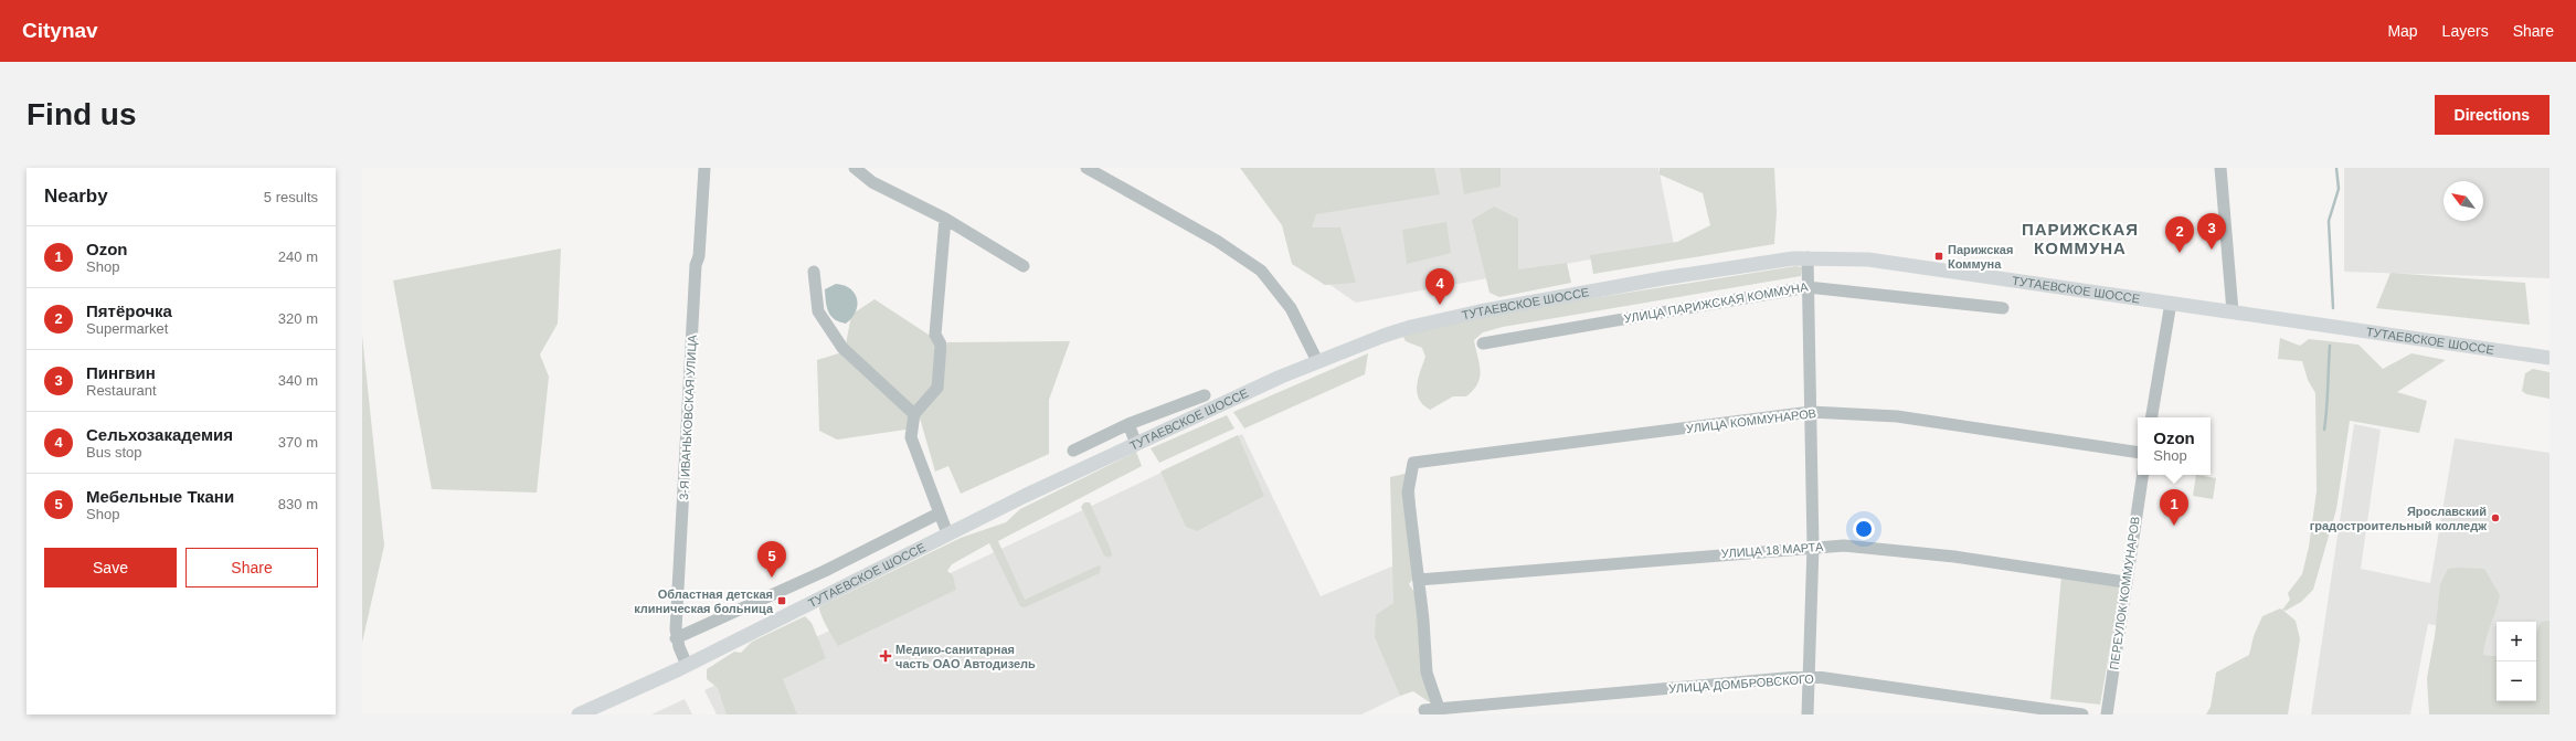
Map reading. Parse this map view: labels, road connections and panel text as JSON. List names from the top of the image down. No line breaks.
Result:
{"streets":{"main road":["ТУТАЕВСКОЕ ШОССЕ"],"street":["УЛИЦА ПАРИЖСКАЯ КОММУНА","3-Я ИВАНЬКОВСКАЯ УЛИЦА","УЛИЦА КОММУНАРОВ","УЛИЦА 18 МАРТА","ПЕРЕУЛОК КОММУНАРОВ","УЛИЦА ДОМБРОВСКОГО"]},"crossings":[["ТУТАЕВСКОЕ ШОССЕ","3-Я ИВАНЬКОВСКАЯ УЛИЦА"],["УЛИЦА КОММУНАРОВ","УЛИЦА 18 МАРТА"],["УЛИЦА 18 МАРТА","ПЕРЕУЛОК КОММУНАРОВ"]],"districts":["ПАРИЖСКАЯ КОММУНА"],"places":{"transit":["Парижская Коммуна","Областная детская клиническая больница"],"other":["Ярославский градостроительный колледж"],"health":["Медико-санитарная часть ОАО Автодизель"]},"north":"top left","page":{"header":"Citynav","nav":["Map","Layers","Share"],"buttons":["Directions",["Save","Share"]],"title":"Find us","heading":["Nearby","5 results"],"pins":["3","2","4","1","5"],"list":[{"mark":"1","name":"Ozon","note":"Shop","value":"240 m"},{"mark":"2","name":"Пятёрочка","note":"Supermarket","value":"320 m"},{"mark":"3","name":"Пингвин","note":"Restaurant","value":"340 m"},{"mark":"4","name":"Сельхозакадемия","note":"Bus stop","value":"370 m"},{"mark":"5","name":"Мебельные Ткани","note":"Shop","value":"830 m"}],"popup":["Ozon","Shop"],"map_buttons":["+","−"]}}
